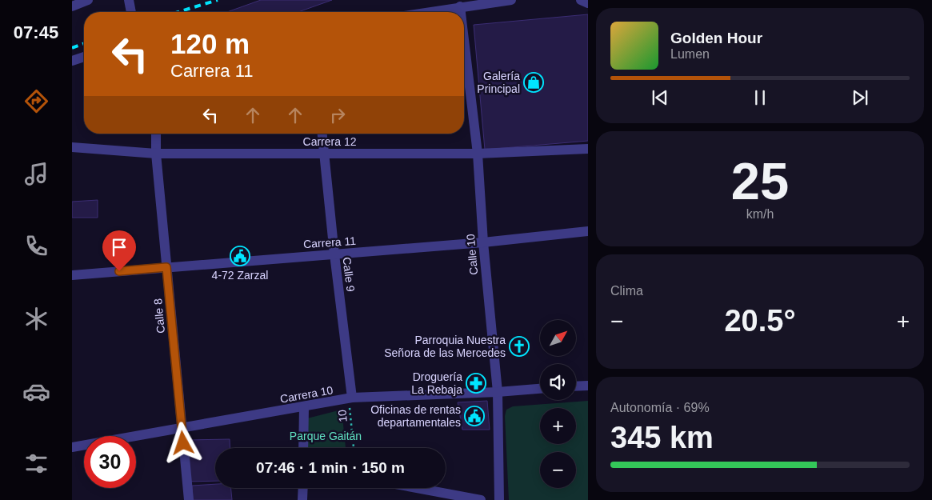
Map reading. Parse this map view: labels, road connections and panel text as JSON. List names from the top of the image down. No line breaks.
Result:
{"streets":{"street":["Carrera 12","Carrera 11","Calle 10","Calle 9","Calle 8","Carrera 10"],"path":["10"]},"crossings":[["Carrera 12","Calle 10"],["Carrera 12","Calle 9"],["Carrera 12","Calle 8"],["Carrera 11","Calle 10"],["Carrera 11","Calle 9"],["Carrera 11","Calle 8"],["Calle 10","Carrera 10"],["Calle 9","Carrera 10"],["Calle 9","10"],["Calle 8","Carrera 10"],["Carrera 10","10"]],"parks":["Parque Gaitán"],"places":{"shop":["Galería Principal"],"public building":["4-72 Zarzal","Oficinas de rentas departamentales"],"church":["Parroquia Nuestra Señora de las Mercedes"],"pharmacy":["Droguería La Rebaja"]},"north":"top right","page":{"tabs":"07:45","turn":["120 m","Carrera 11"],"song":["Golden Hour","Lumen"],"tile":[["25","km/h"],"Clima",["Autonomía · 69%","345 km"]],"heat":["−","20.5°","+"],"map_buttons":["+","−"],"limit":"30","trip":"07:46 · 1 min · 150 m"}}
